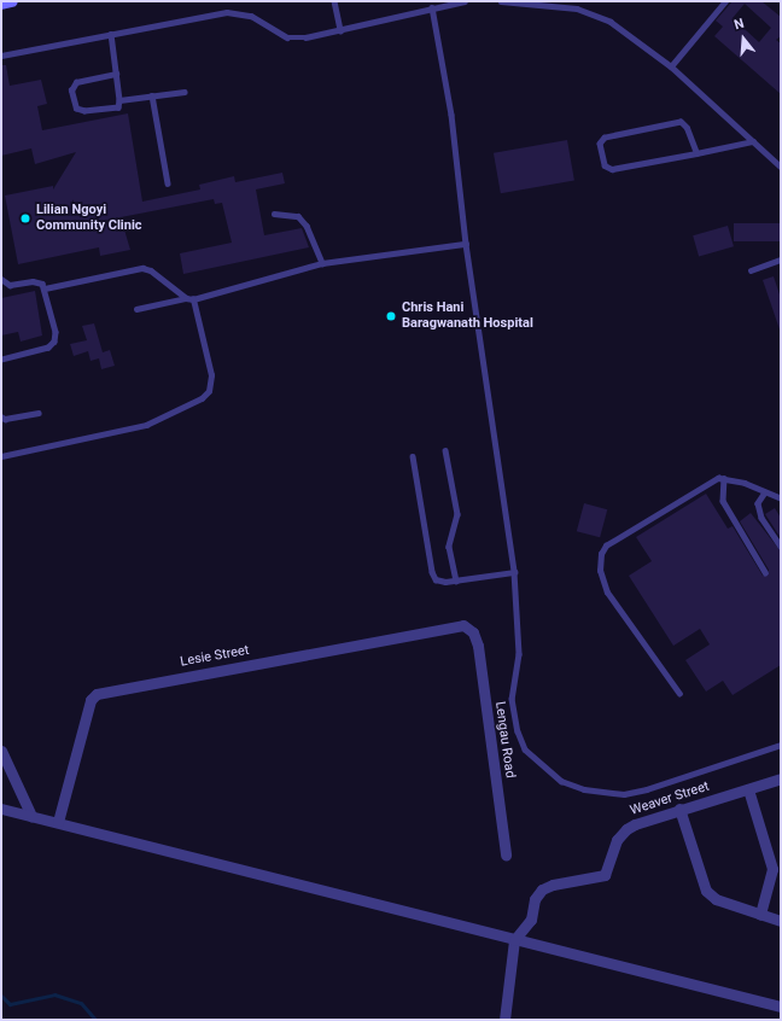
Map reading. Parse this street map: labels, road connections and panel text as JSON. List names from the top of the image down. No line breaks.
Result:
{"streets":{"street":["Lesie Street","Lengau Road","Weaver Street"]},"crossings":[["Lesie Street","Lengau Road"]],"places":["Lilian Ngoyi Community Clinic","Chris Hani Baragwanath Hospital"],"north":"top"}
